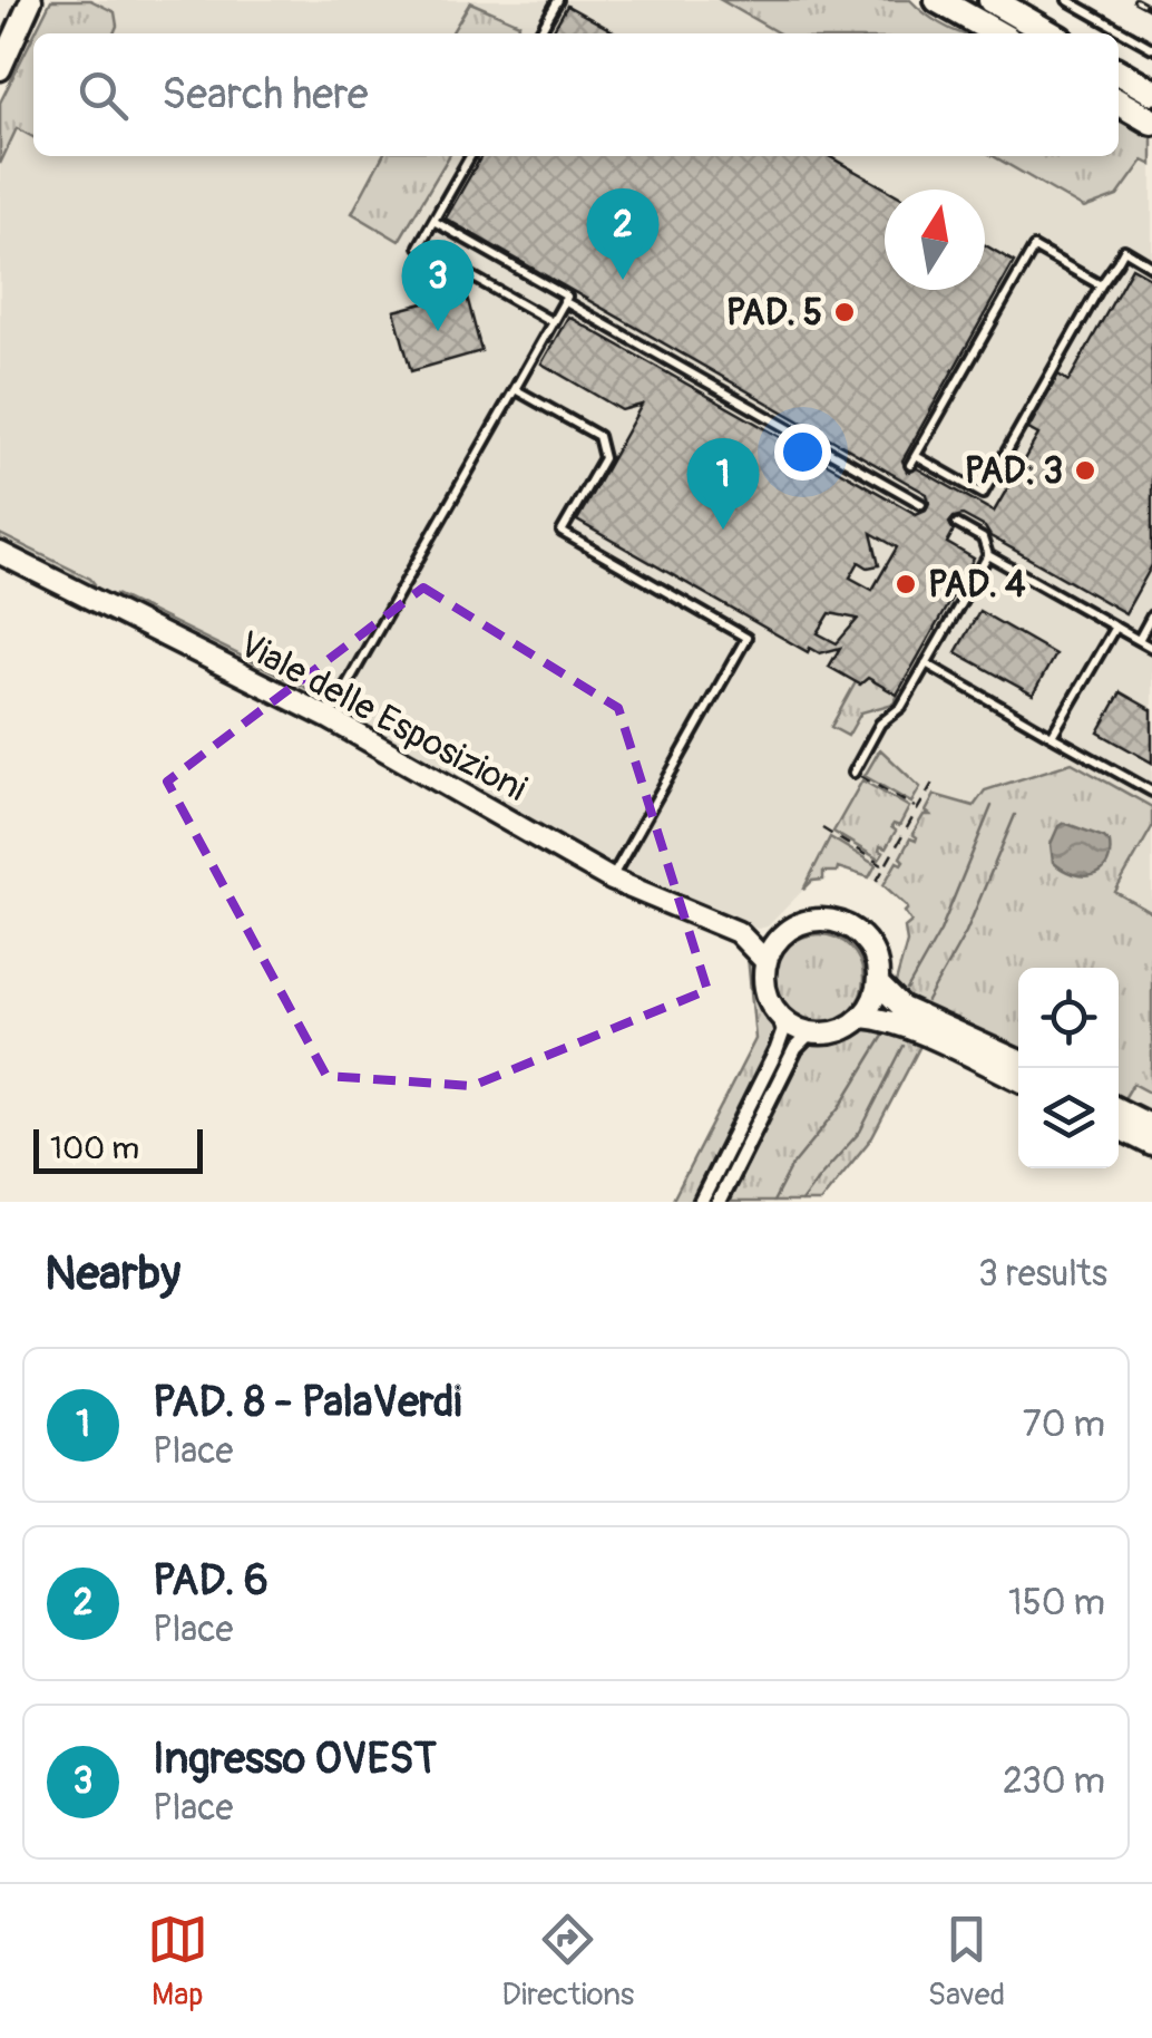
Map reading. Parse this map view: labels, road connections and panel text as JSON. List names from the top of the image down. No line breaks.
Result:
{"streets":{"street":["Viale delle Esposizioni"]},"places":["PAD. 5","PAD: 3","PAD. 4"],"scale_bar":"100 m","north":"top","page":{"search":"Search here","pins":["2","3","1"],"scale":"100 m","heading":["Nearby","3 results"],"list":[{"mark":"1","name":"PAD. 8 - PalaVerdi","note":"Place","value":"70 m"},{"mark":"2","name":"PAD. 6","note":"Place","value":"150 m"},{"mark":"3","name":"Ingresso OVEST","note":"Place","value":"230 m"}],"nav":["Map","Directions","Saved"]}}
